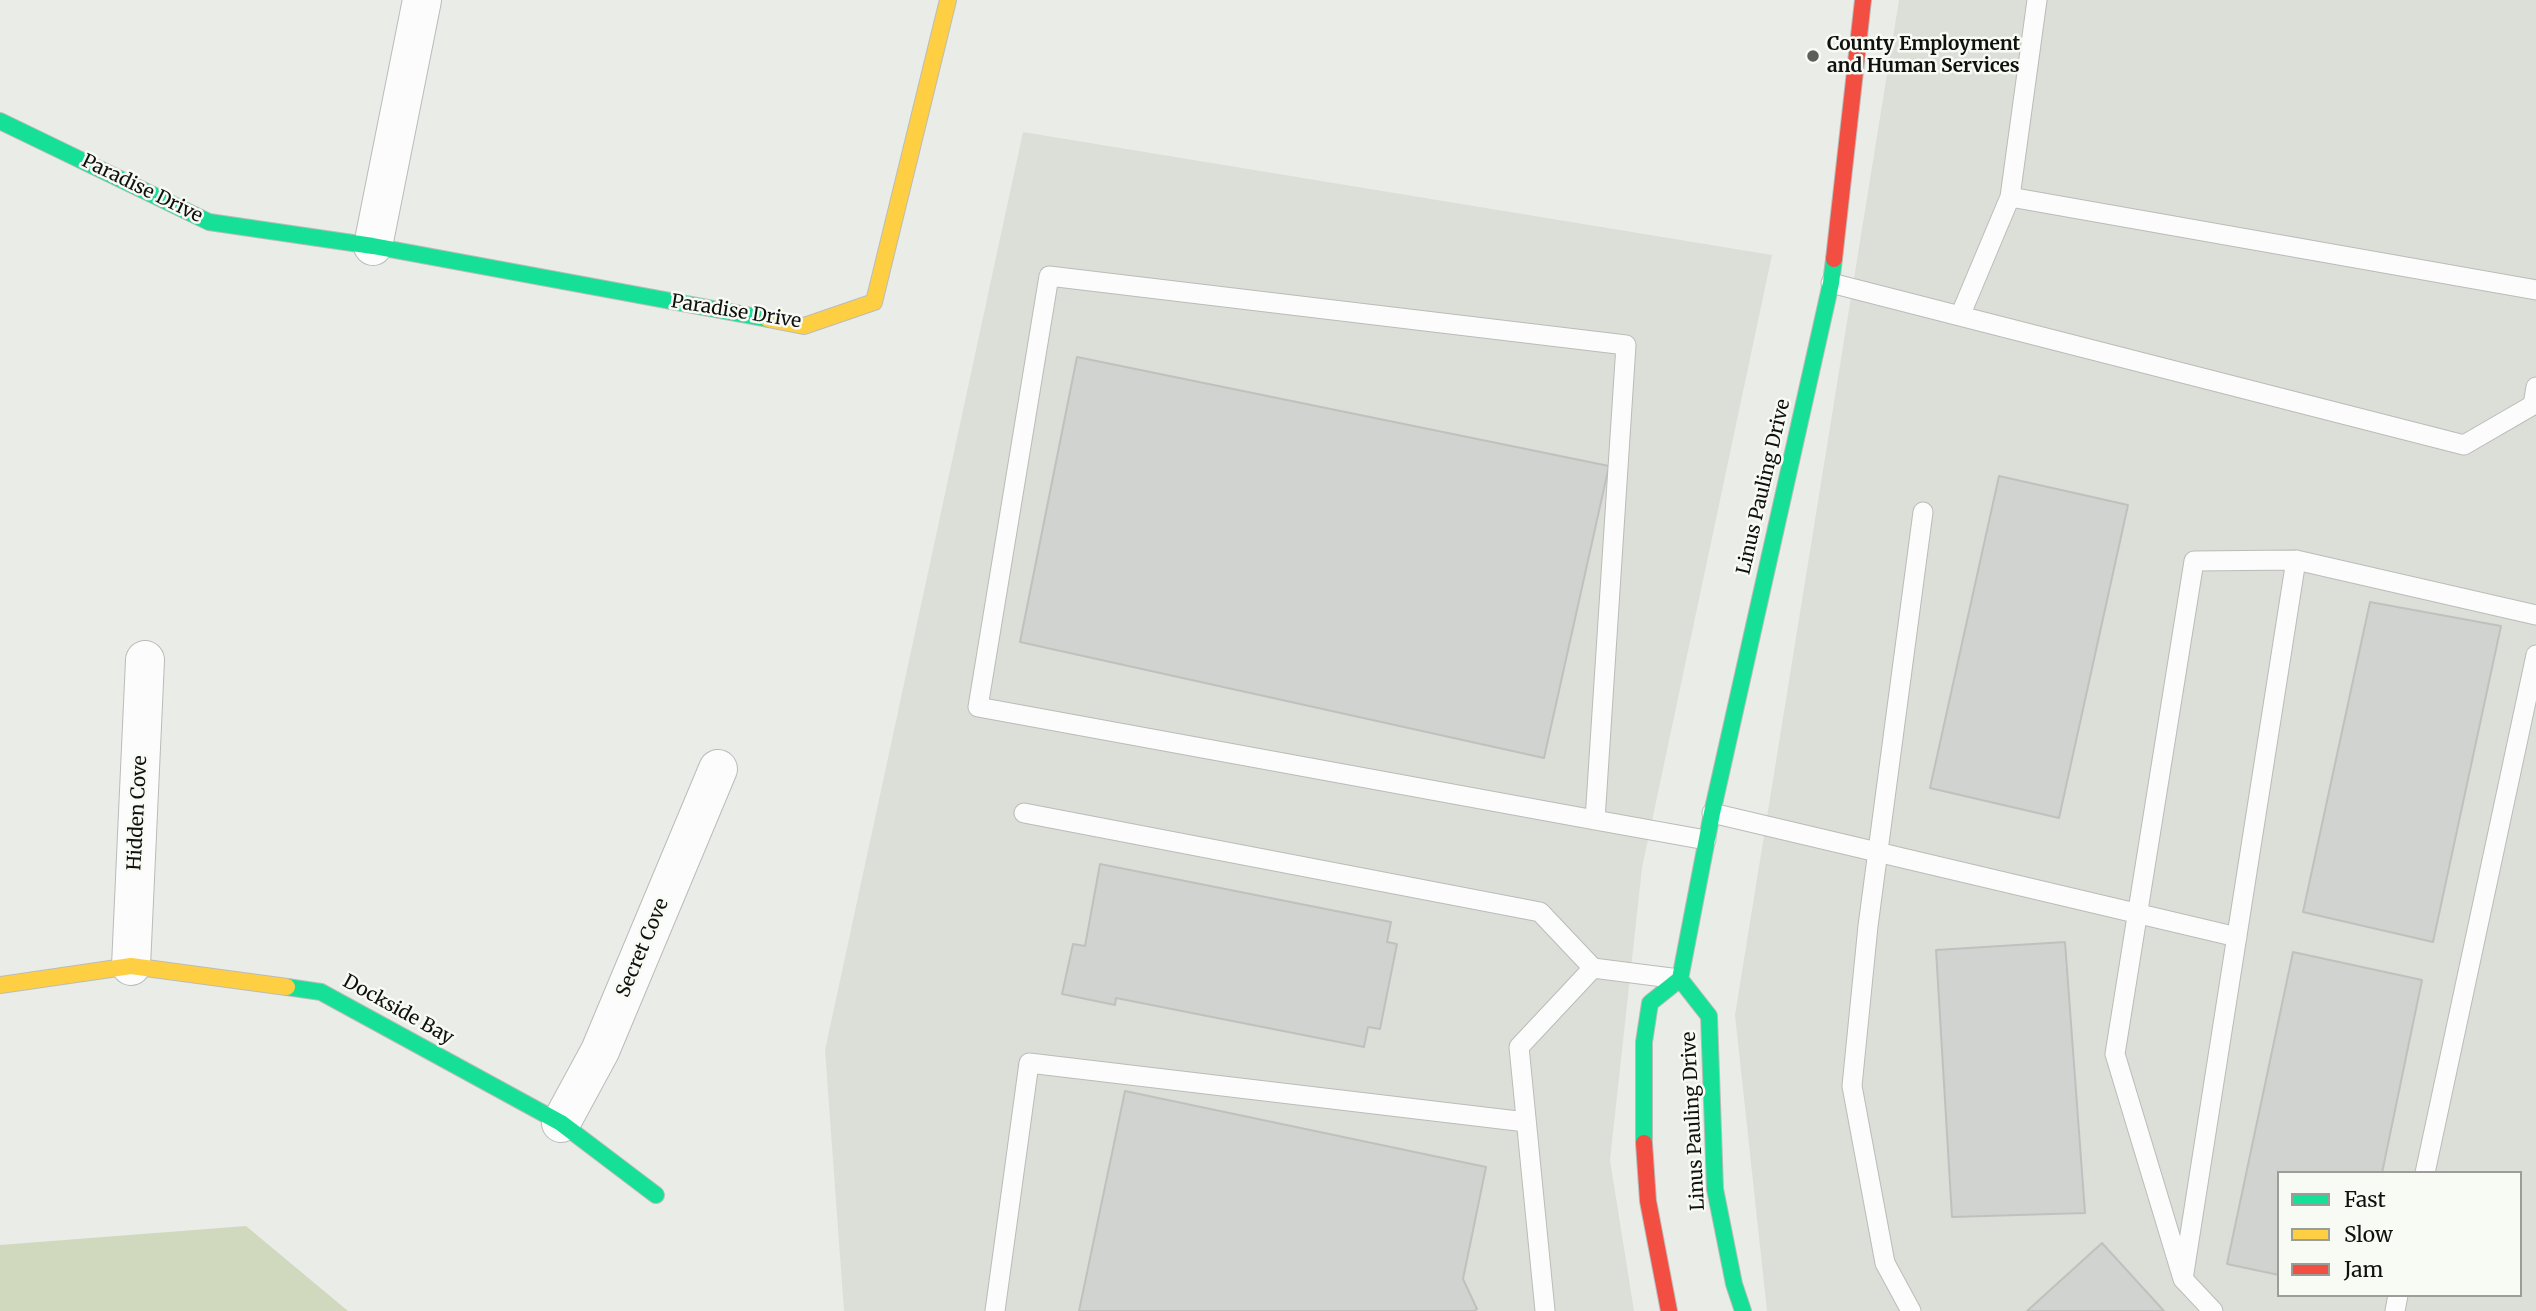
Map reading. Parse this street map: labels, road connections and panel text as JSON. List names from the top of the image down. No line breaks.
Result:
{"streets":{"street":["Paradise Drive","Linus Pauling Drive","Hidden Cove","Secret Cove","Dockside Bay"]},"crossings":[["Hidden Cove","Dockside Bay"],["Secret Cove","Dockside Bay"]],"places":["County Employment and Human Services"],"legend":["Fast","Slow","Jam"]}
